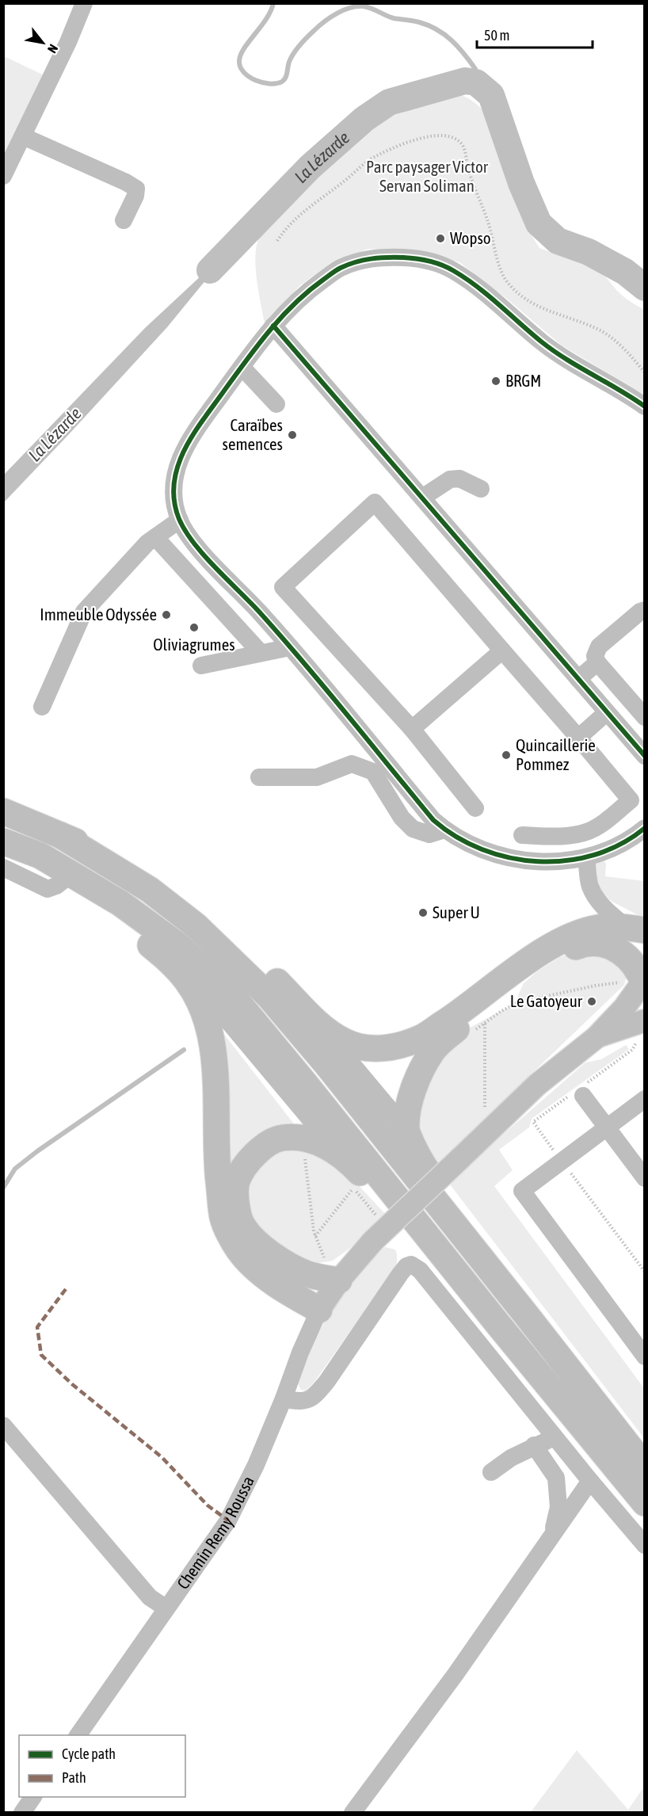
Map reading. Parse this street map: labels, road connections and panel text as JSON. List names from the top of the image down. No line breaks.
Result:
{"streets":{"street":["Chemin Remy Roussa"]},"water":["La Lézarde"],"parks":["Parc paysager Victor Servan Soliman"],"places":["Wopso","BRGM","Caraïbes semences","Immeuble Odyssée","Oliviagrumes","Quincaillerie Pommez","Super U","Le Gatoyeur"],"legend":["Cycle path","Path"],"scale_bar":"50 m","north":"bottom right"}
